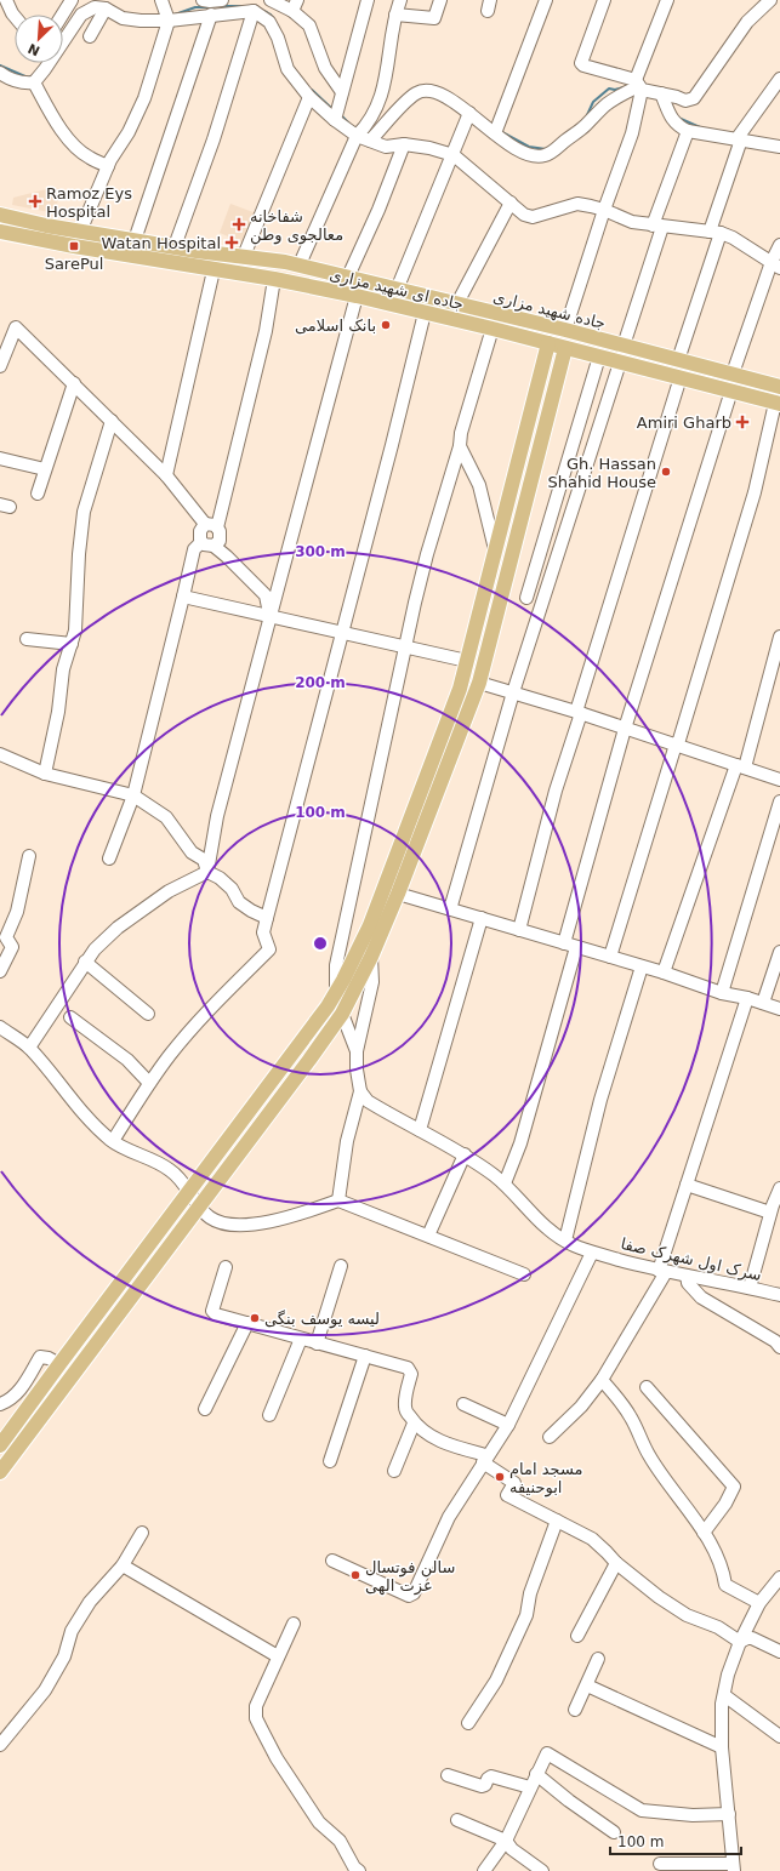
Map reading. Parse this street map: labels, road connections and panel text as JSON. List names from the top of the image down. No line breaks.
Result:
{"streets":{"main road":["جاده ای شهید مزاری","جاده شهید مزاری"],"street":["سرک اول شهرک صفا"]},"places":{"health":["Ramoz Eys Hospital","شفاخانه معالجوی وطن","Watan Hospital","Amiri Gharb"],"transit":["SarePul"],"other":["بانک اسلامی","Gh. Hassan Shahid House","لیسه یوسف بنگی","مسجد امام ابوحنیفه","سالن فوتسال عزت الهی"]},"scale_bar":"100 m","north":"bottom left","rings":["300 m","200 m","100 m"]}
